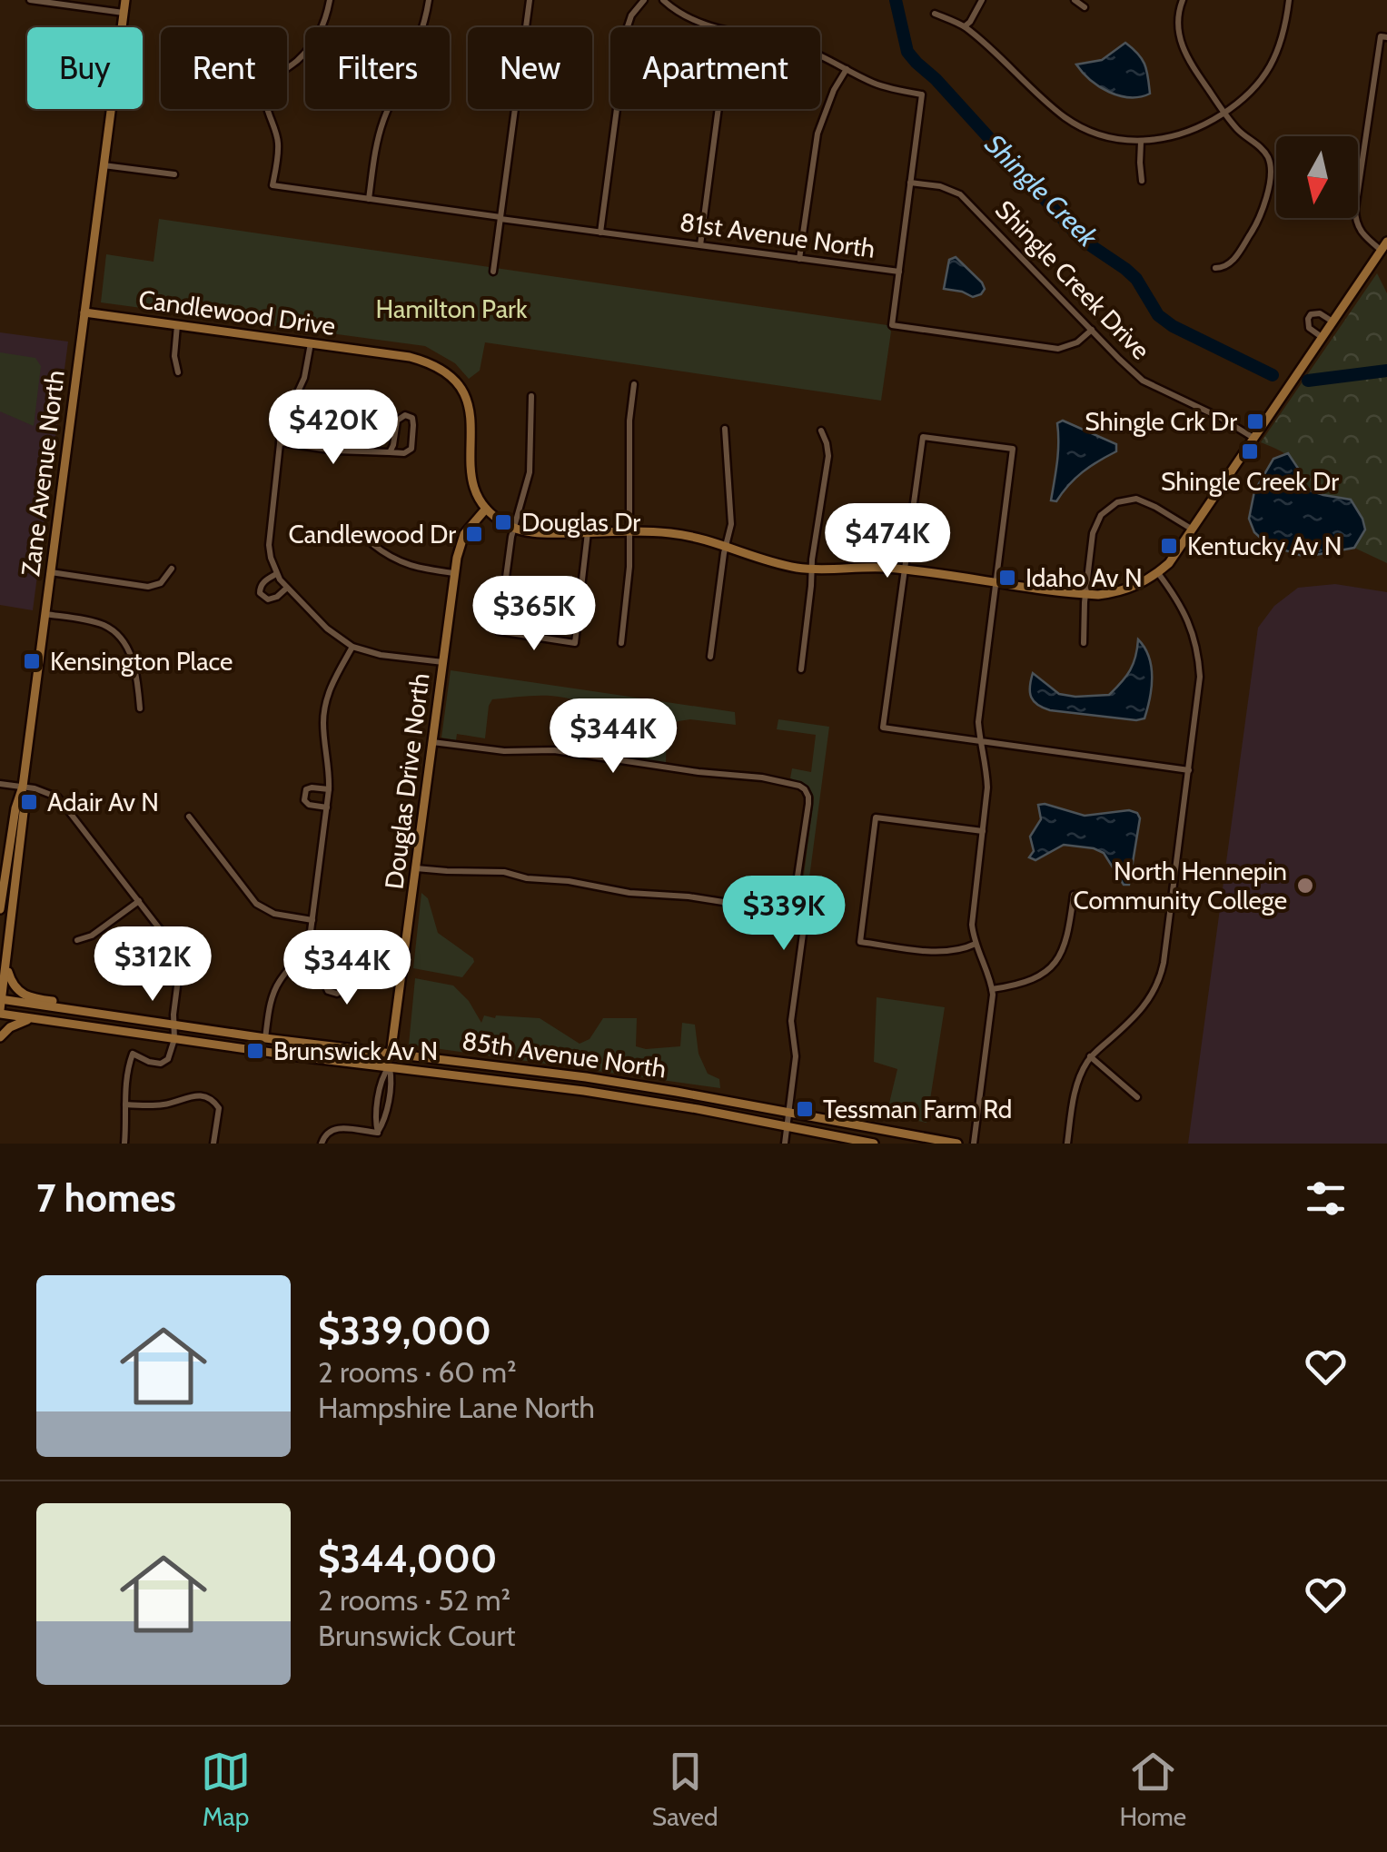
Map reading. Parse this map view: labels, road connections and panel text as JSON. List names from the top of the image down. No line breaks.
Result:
{"streets":{"main road":["Candlewood Drive","Zane Avenue North","Douglas Drive North","85th Avenue North"],"street":["81st Avenue North","Shingle Creek Drive"]},"crossings":[["81st Avenue North","Shingle Creek Drive"],["Candlewood Drive","Zane Avenue North"],["Candlewood Drive","Douglas Drive North"],["Zane Avenue North","85th Avenue North"],["Douglas Drive North","85th Avenue North"]],"water":["Shingle Creek"],"parks":["Hamilton Park"],"places":{"transit":["Shingle Crk Dr","Shingle Creek Dr","Douglas Dr","Candlewood Dr","Kentucky Av N","Idaho Av N","Kensington Place","Adair Av N","Brunswick Av N","Tessman Farm Rd"],"other":["North Hennepin Community College"]},"north":"bottom","page":{"chip":["Buy","Rent","Filters","New","Apartment"],"price":["$420K","$474K","$365K","$344K","$339K","$312K","$344K"],"heading":"7 homes","list":[{"name":"$339,000","note":"2 rooms · 60 m² · Hampshire Lane North"},{"name":"$344,000","note":"2 rooms · 52 m² · Brunswick Court"}],"tabs":["Map","Saved","Home"]}}
